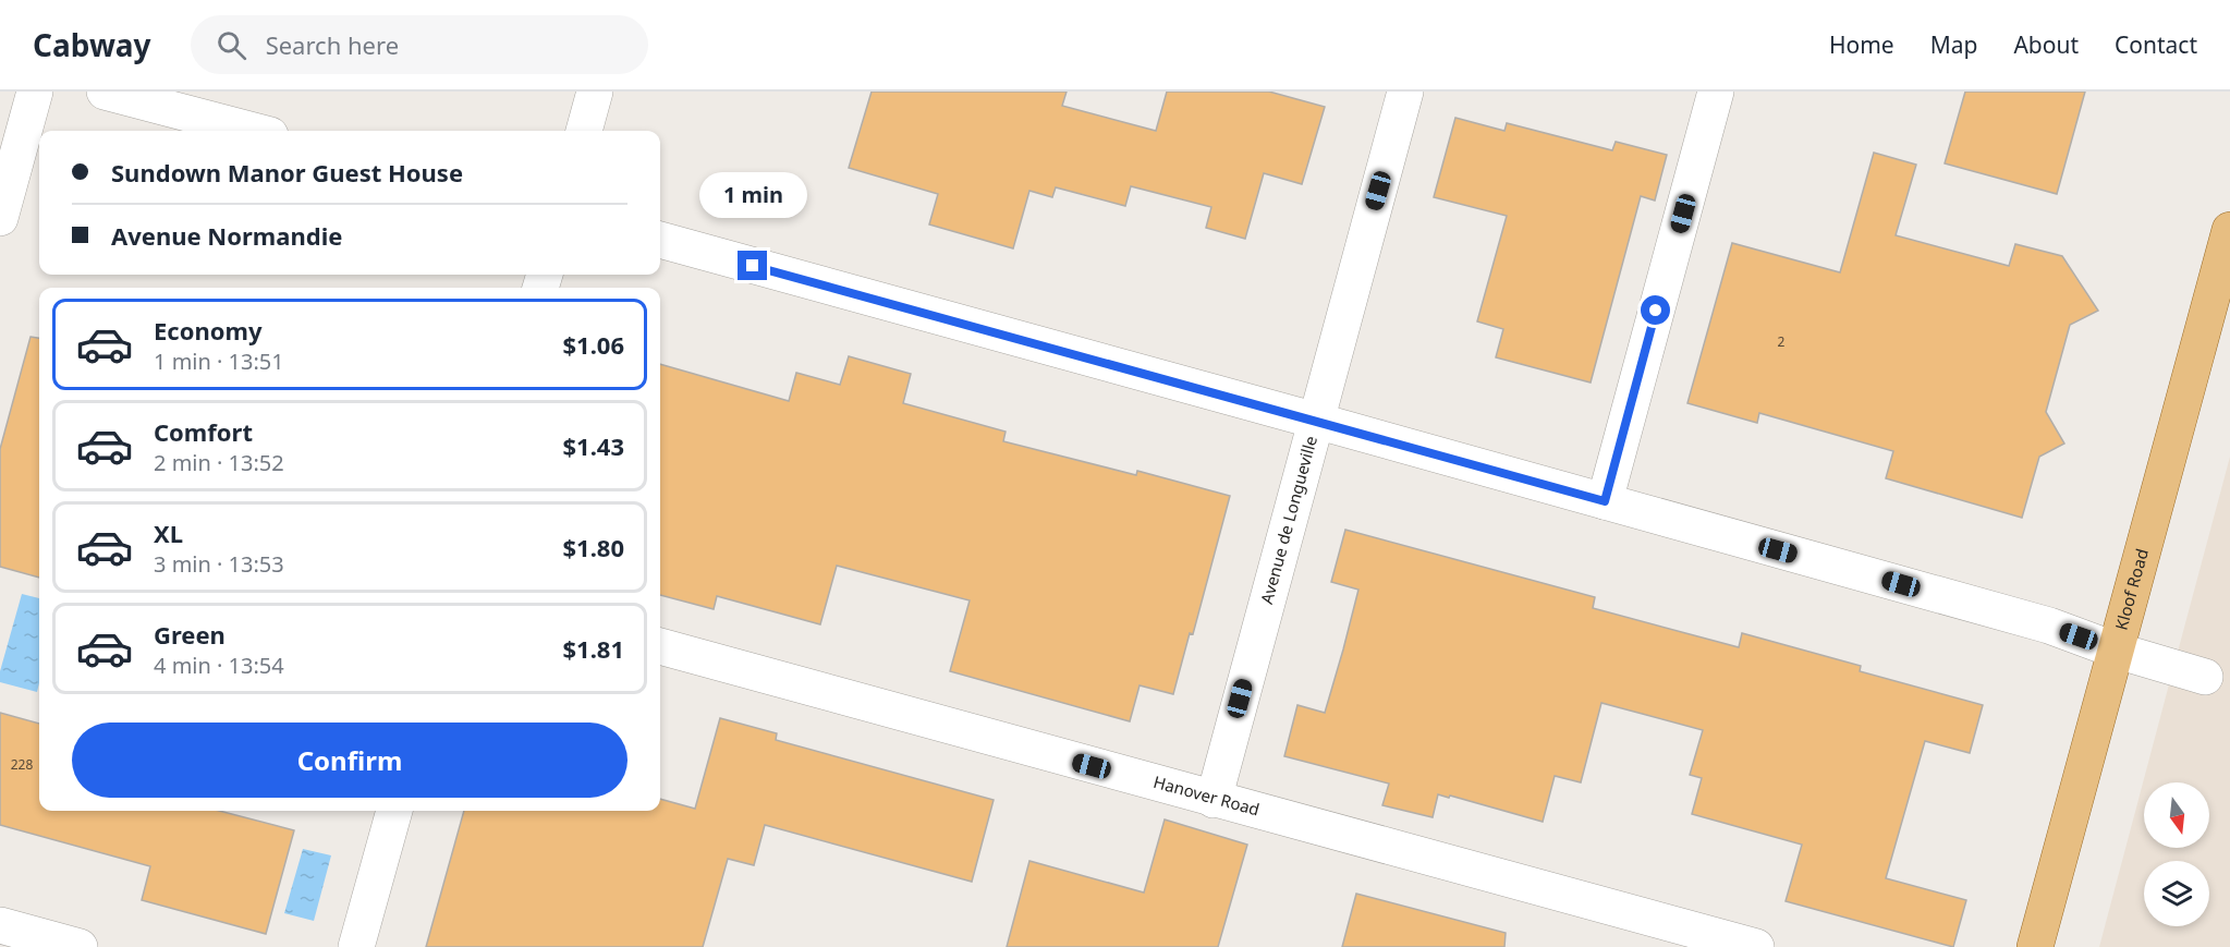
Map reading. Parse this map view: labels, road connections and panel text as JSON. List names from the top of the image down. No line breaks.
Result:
{"streets":{"main road":["Kloof Road"],"street":["Avenue de Longueville","Hanover Road"]},"crossings":[["Avenue de Longueville","Hanover Road"]],"house_numbers":["2","228"],"north":"bottom","page":{"header":"Cabway","search":"Search here","nav":["Home","Map","About","Contact"],"banner":["Sundown Manor Guest House","Avenue Normandie"],"bubble":"1 min","list":[{"name":"Economy","note":"1 min · 13:51","value":"$1.06"},{"name":"Comfort","note":"2 min · 13:52","value":"$1.43"},{"name":"XL","note":"3 min · 13:53","value":"$1.80"},{"name":"Green","note":"4 min · 13:54","value":"$1.81"}],"buttons":"Confirm"}}
